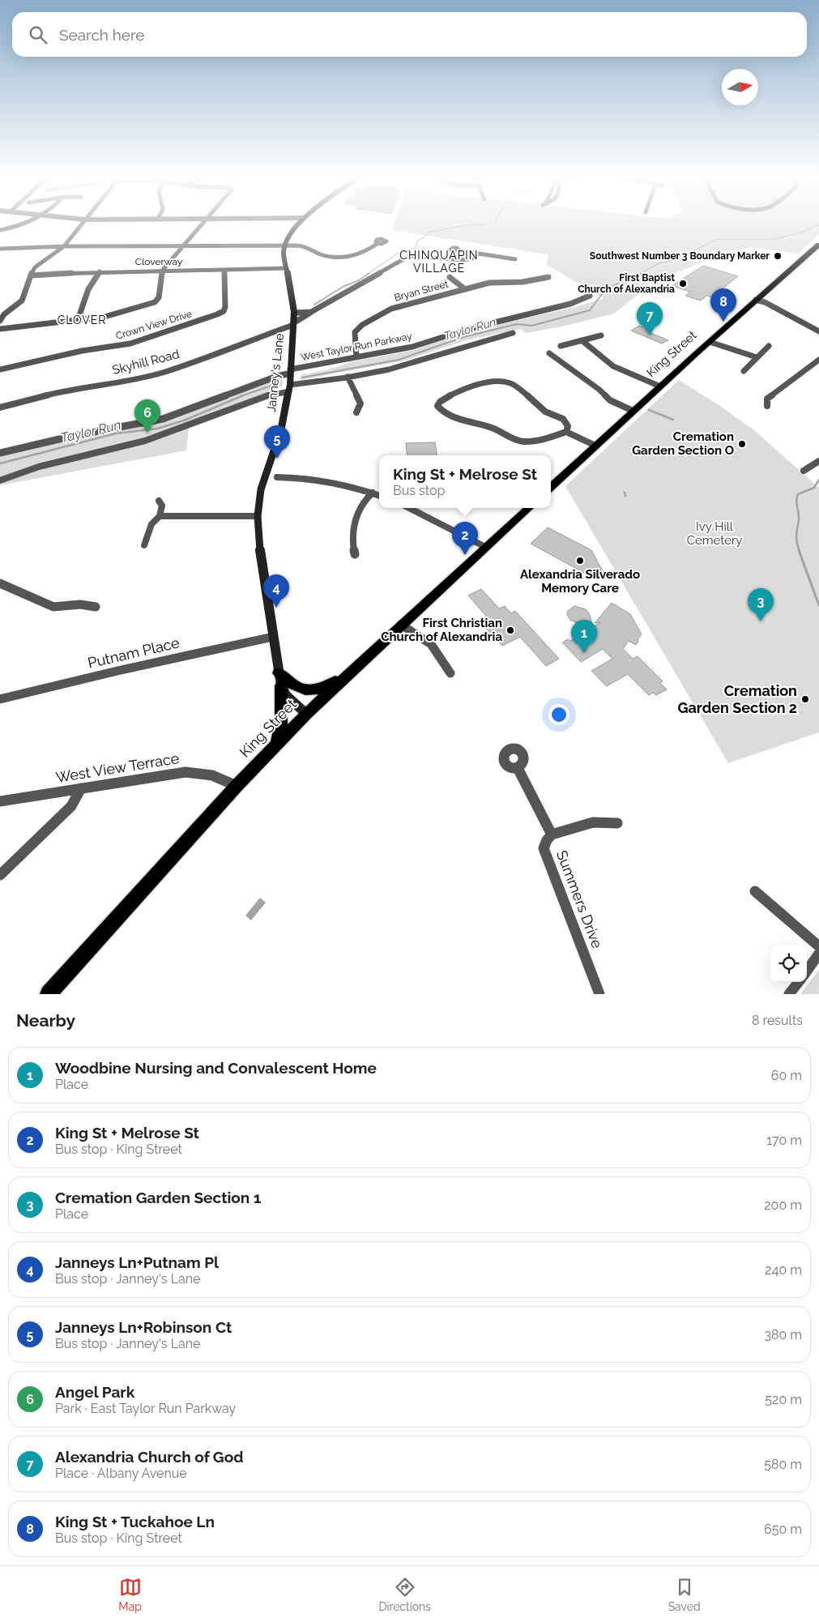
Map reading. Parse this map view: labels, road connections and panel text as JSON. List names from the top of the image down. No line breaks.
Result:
{"streets":{"main road":["King Street","Janney's Lane"],"street":["Cloverway","Bryan Street","Crown View Drive","West Taylor Run Parkway","Skyhill Road","Putnam Place","West View Terrace","Summers Drive"]},"crossings":[["Cloverway","Crown View Drive"],["Cloverway","Janney's Lane"],["Bryan Street","West Taylor Run Parkway"],["West Taylor Run Parkway","Janney's Lane"],["King Street","Janney's Lane"],["King Street","West View Terrace"],["Skyhill Road","Janney's Lane"],["Janney's Lane","Putnam Place"]],"districts":["CHINQUAPIN VILLAGE","CLOVER"],"water":["Taylor Run"],"parks":["Ivy Hill Cemetery"],"places":["Southwest Number 3 Boundary Marker","First Baptist Church of Alexandria","Cremation Garden Section O","Alexandria Silverado Memory Care","First Christian Church of Alexandria","Cremation Garden Section 2"],"north":"right","page":{"search":"Search here","pins":["8","7","6","5","2","4","3","1"],"popup":["King St + Melrose St","Bus stop"],"heading":["Nearby","8 results"],"list":[{"mark":"1","name":"Woodbine Nursing and Convalescent Home","note":"Place","value":"60 m"},{"mark":"2","name":"King St + Melrose St","note":"Bus stop · King Street","value":"170 m"},{"mark":"3","name":"Cremation Garden Section 1","note":"Place","value":"200 m"},{"mark":"4","name":"Janneys Ln+Putnam Pl","note":"Bus stop · Janney's Lane","value":"240 m"},{"mark":"5","name":"Janneys Ln+Robinson Ct","note":"Bus stop · Janney's Lane","value":"380 m"},{"mark":"6","name":"Angel Park","note":"Park · East Taylor Run Parkway","value":"520 m"},{"mark":"7","name":"Alexandria Church of God","note":"Place · Albany Avenue","value":"580 m"},{"mark":"8","name":"King St + Tuckahoe Ln","note":"Bus stop · King Street","value":"650 m"}],"nav":["Map","Directions","Saved"]}}
